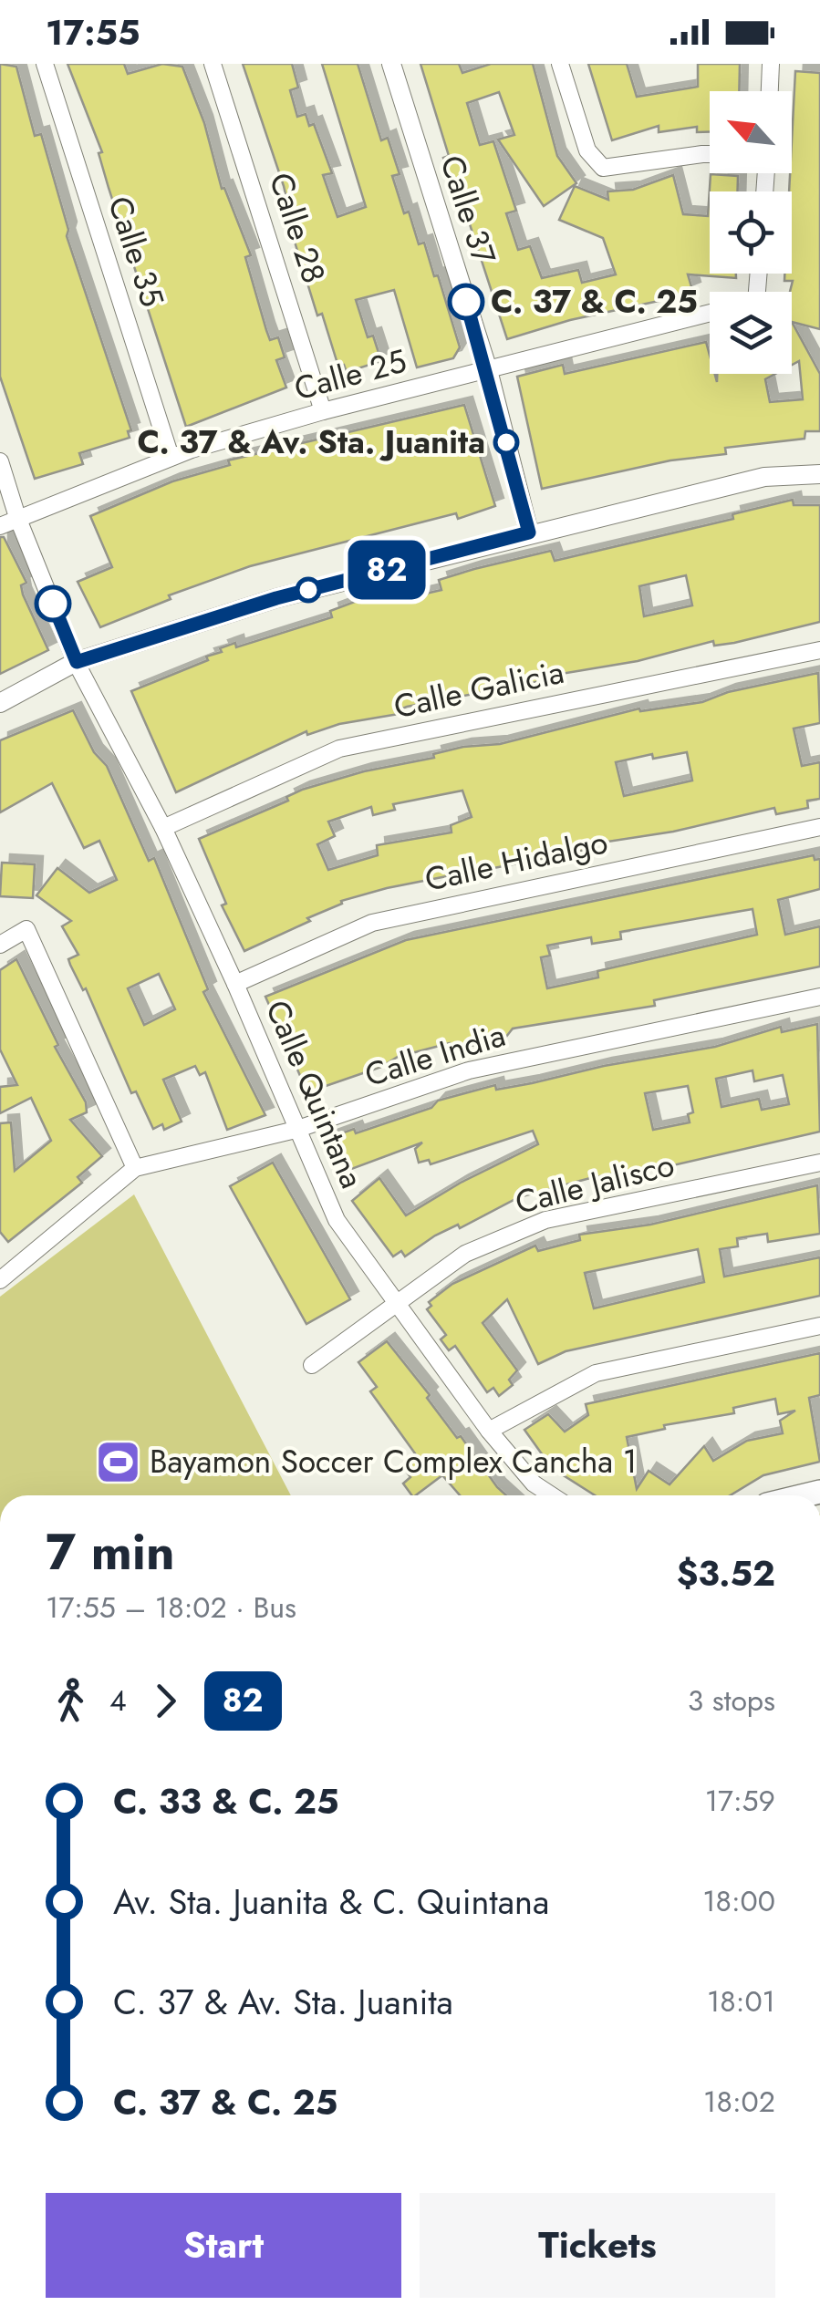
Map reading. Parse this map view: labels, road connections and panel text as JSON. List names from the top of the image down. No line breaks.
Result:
{"streets":{"street":["Calle 37","Calle 28","Calle 35","Calle 25","Calle Galicia","Calle Hidalgo","Calle India","Calle Quintana","Calle Jalisco"]},"crossings":[["Calle 37","Calle 25"],["Calle 28","Calle 25"],["Calle 35","Calle 25"],["Calle 25","Calle Quintana"],["Calle Galicia","Calle Quintana"],["Calle Hidalgo","Calle Quintana"],["Calle India","Calle Quintana"],["Calle Quintana","Calle Jalisco"]],"places":{"other":["C. 37 & C. 25","C. 37 & Av. Sta. Juanita"],"sports":["Bayamon Soccer Complex Cancha 1"]},"lines":["bus line 82"],"north":"top left","page":{"status":"17:55","on_map":"82","heading":["7 min","17:55 – 18:02 · Bus","$3.52"],"legs":["4","82","3 stops"],"list":[{"name":"C. 33 & C. 25","value":"17:59"},{"name":"Av. Sta. Juanita & C. Quintana","value":"18:00"},{"name":"C. 37 & Av. Sta. Juanita","value":"18:01"},{"name":"C. 37 & C. 25","value":"18:02"}],"buttons":["Start","Tickets"]}}
